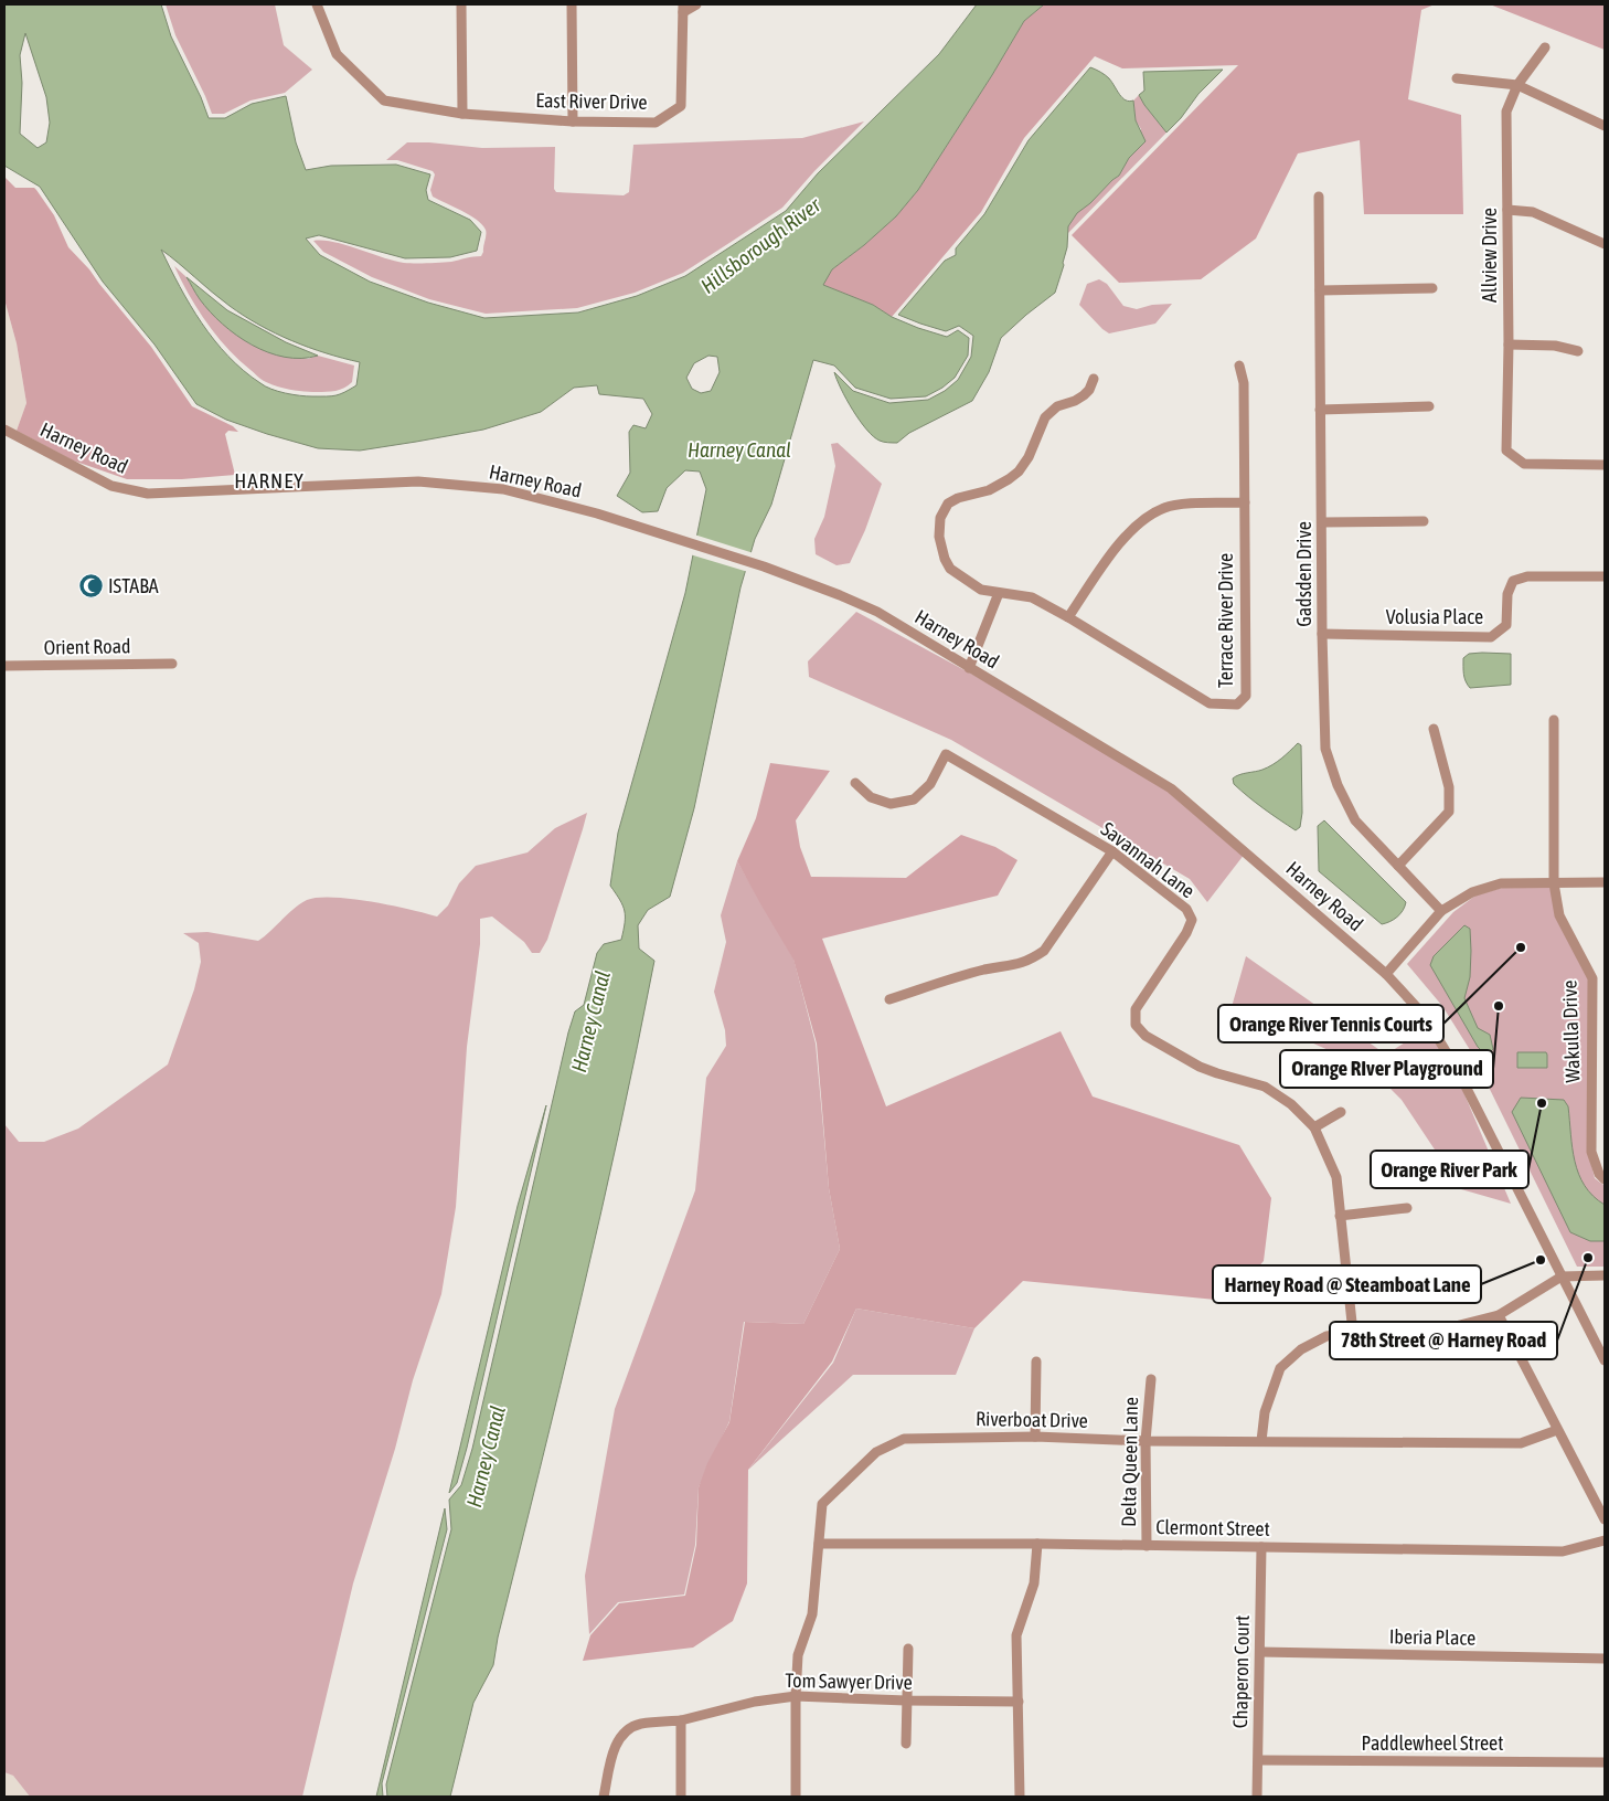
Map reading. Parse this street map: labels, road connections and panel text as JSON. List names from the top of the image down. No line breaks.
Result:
{"streets":{"street":["East River Drive","Allview Drive","Harney Road","Gadsden Drive","Volusia Place","Terrace River Drive","Orient Road","Savannah Lane","Wakulla Drive","Riverboat Drive","Delta Queen Lane","Clermont Street","Iberia Place","Chaperon Court","Tom Sawyer Drive","Paddlewheel Street"]},"crossings":[["Gadsden Drive","Volusia Place"],["Riverboat Drive","Delta Queen Lane"],["Riverboat Drive","Clermont Street"],["Riverboat Drive","Tom Sawyer Drive"],["Delta Queen Lane","Clermont Street"],["Clermont Street","Chaperon Court"],["Iberia Place","Chaperon Court"],["Chaperon Court","Paddlewheel Street"]],"districts":["HARNEY"],"water":["Hillsborough River","Harney Canal"],"places":{"mosque":["ISTABA"],"other":["Orange River Tennis Courts","Orange RIver Playground","Orange River Park","78th Street @ Harney Road","Harney Road @ Steamboat Lane"]}}
